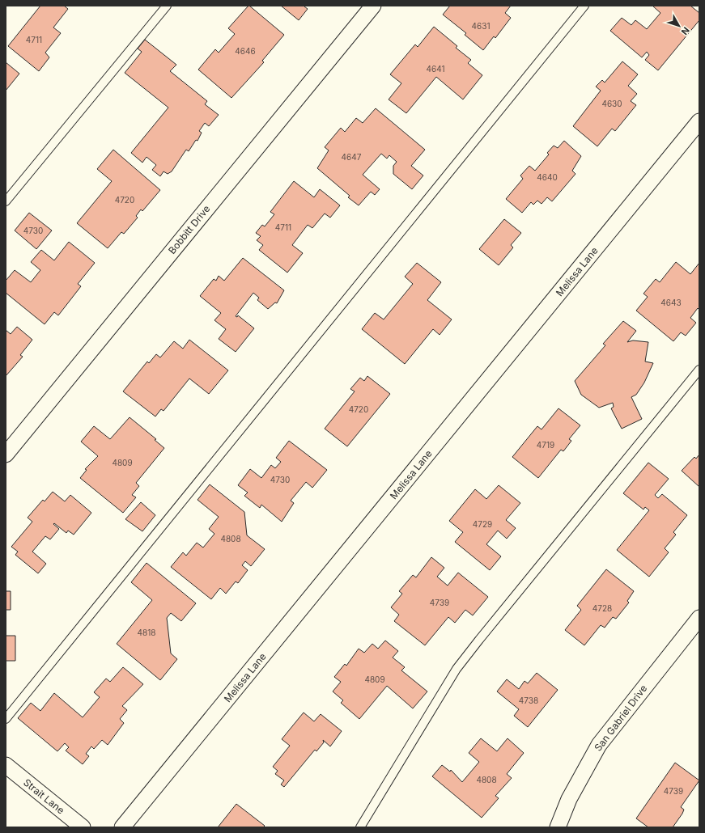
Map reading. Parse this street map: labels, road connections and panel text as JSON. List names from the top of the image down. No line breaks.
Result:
{"streets":{"street":["Bobbitt Drive","Melissa Lane","San Gabriel Drive","Strait Lane"]},"house_numbers":["4631","4711","4646","4641","4630","4647","4640","4720","4711","4730","4643","4720","4719","4809","4730","4729","4808","4739","4728","4818","4809","4738","4808","4739"],"north":"bottom right"}
